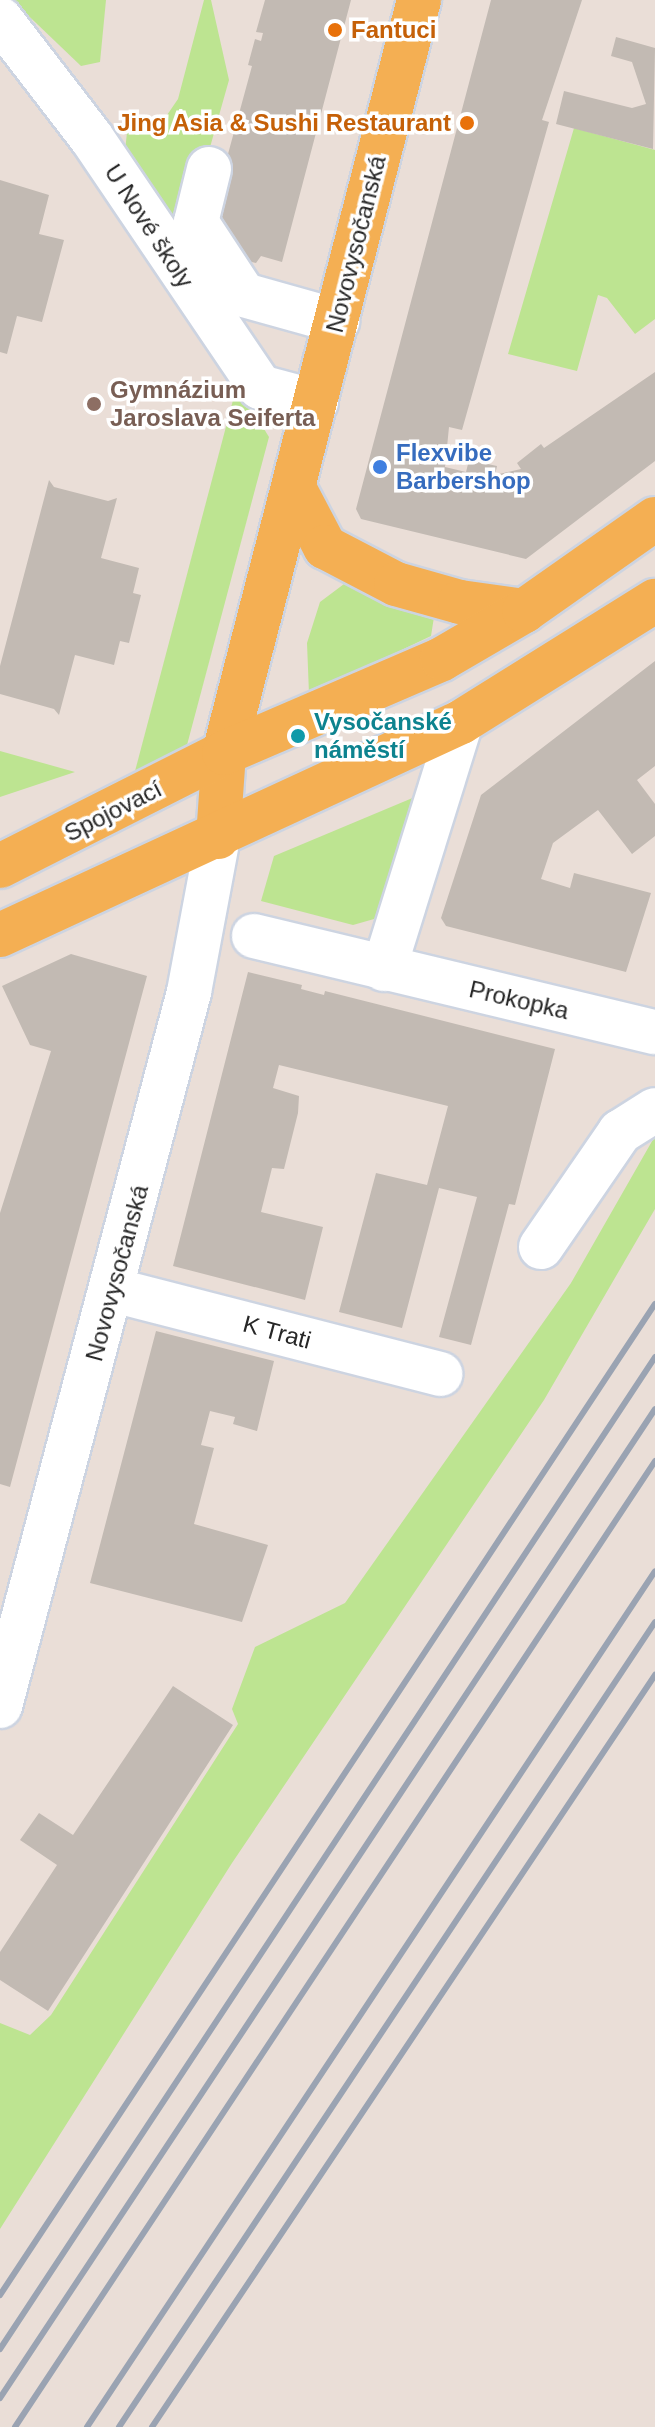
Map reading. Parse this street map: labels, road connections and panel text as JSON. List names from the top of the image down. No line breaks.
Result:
{"streets":{"main road":["Novovysočanská","Spojovací"],"street":["U Nové školy","Prokopka","K Trati"]},"crossings":[["U Nové školy","Novovysočanská"],["Novovysočanská","K Trati"]],"places":["Fantuci","Jing Asia & Sushi Restaurant","Gymnázium Jaroslava Seiferta","Flexvibe Barbershop","Vysočanské náměstí"]}
